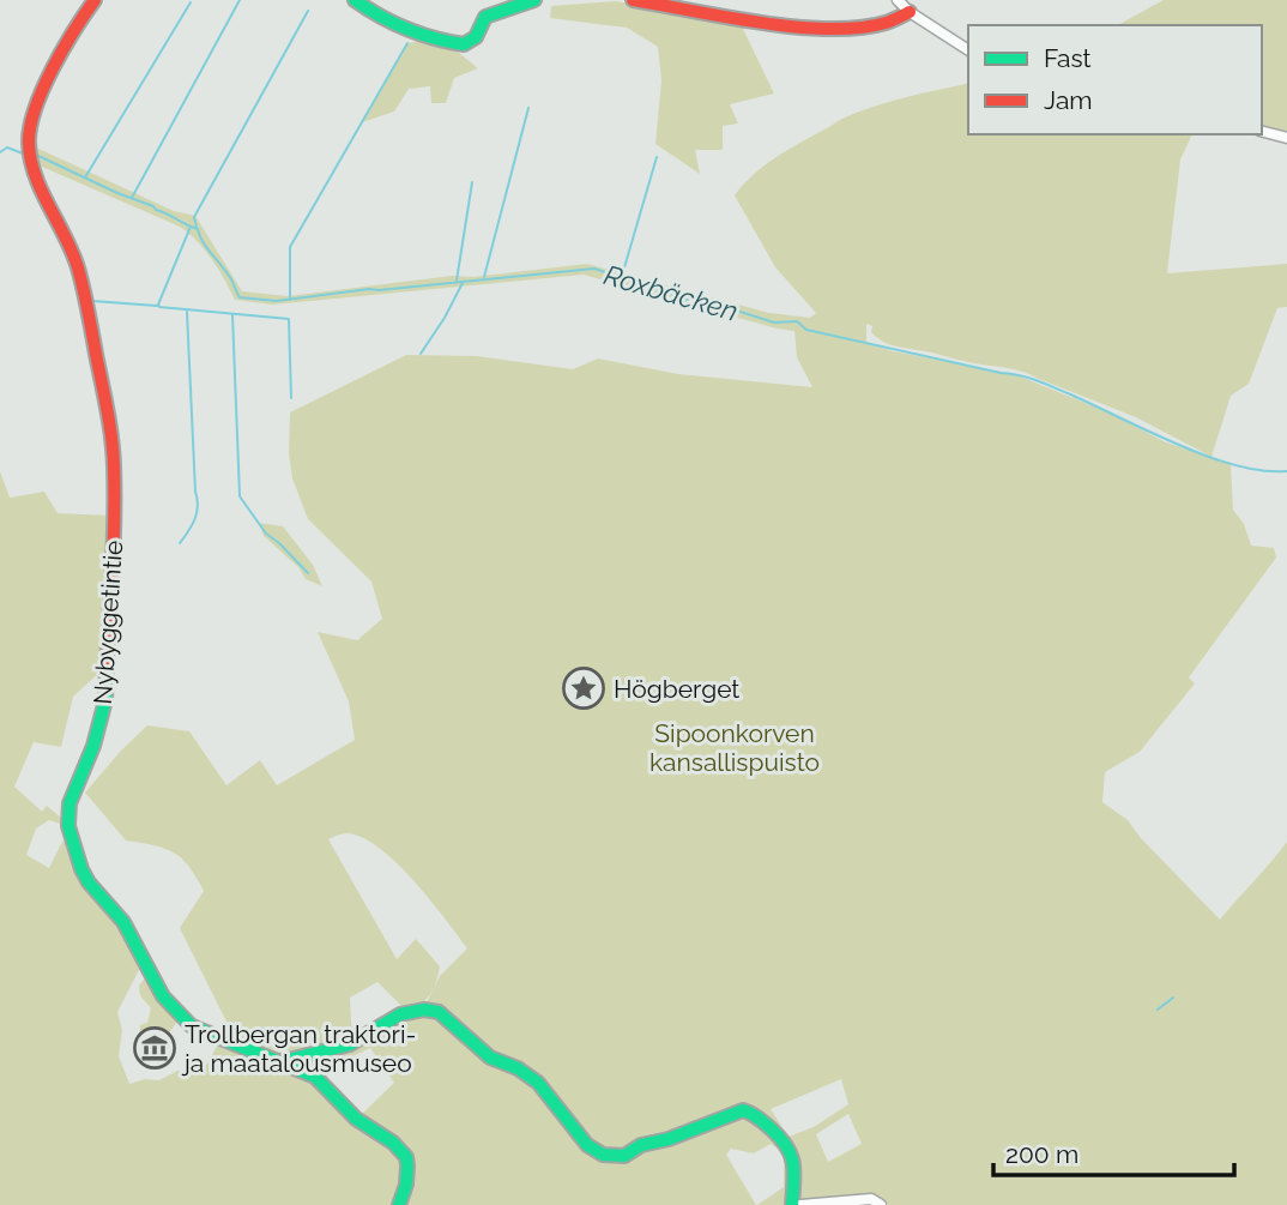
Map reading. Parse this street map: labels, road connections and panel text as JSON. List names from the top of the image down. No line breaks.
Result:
{"streets":{"street":["Nybyggetintie"]},"water":["Roxbäcken"],"parks":["Sipoonkorven kansallispuisto"],"places":{"place":["Högberget"],"museum":["Trollbergan traktori- ja maatalousmuseo"]},"legend":["Fast","Jam"],"scale_bar":"200 m"}
